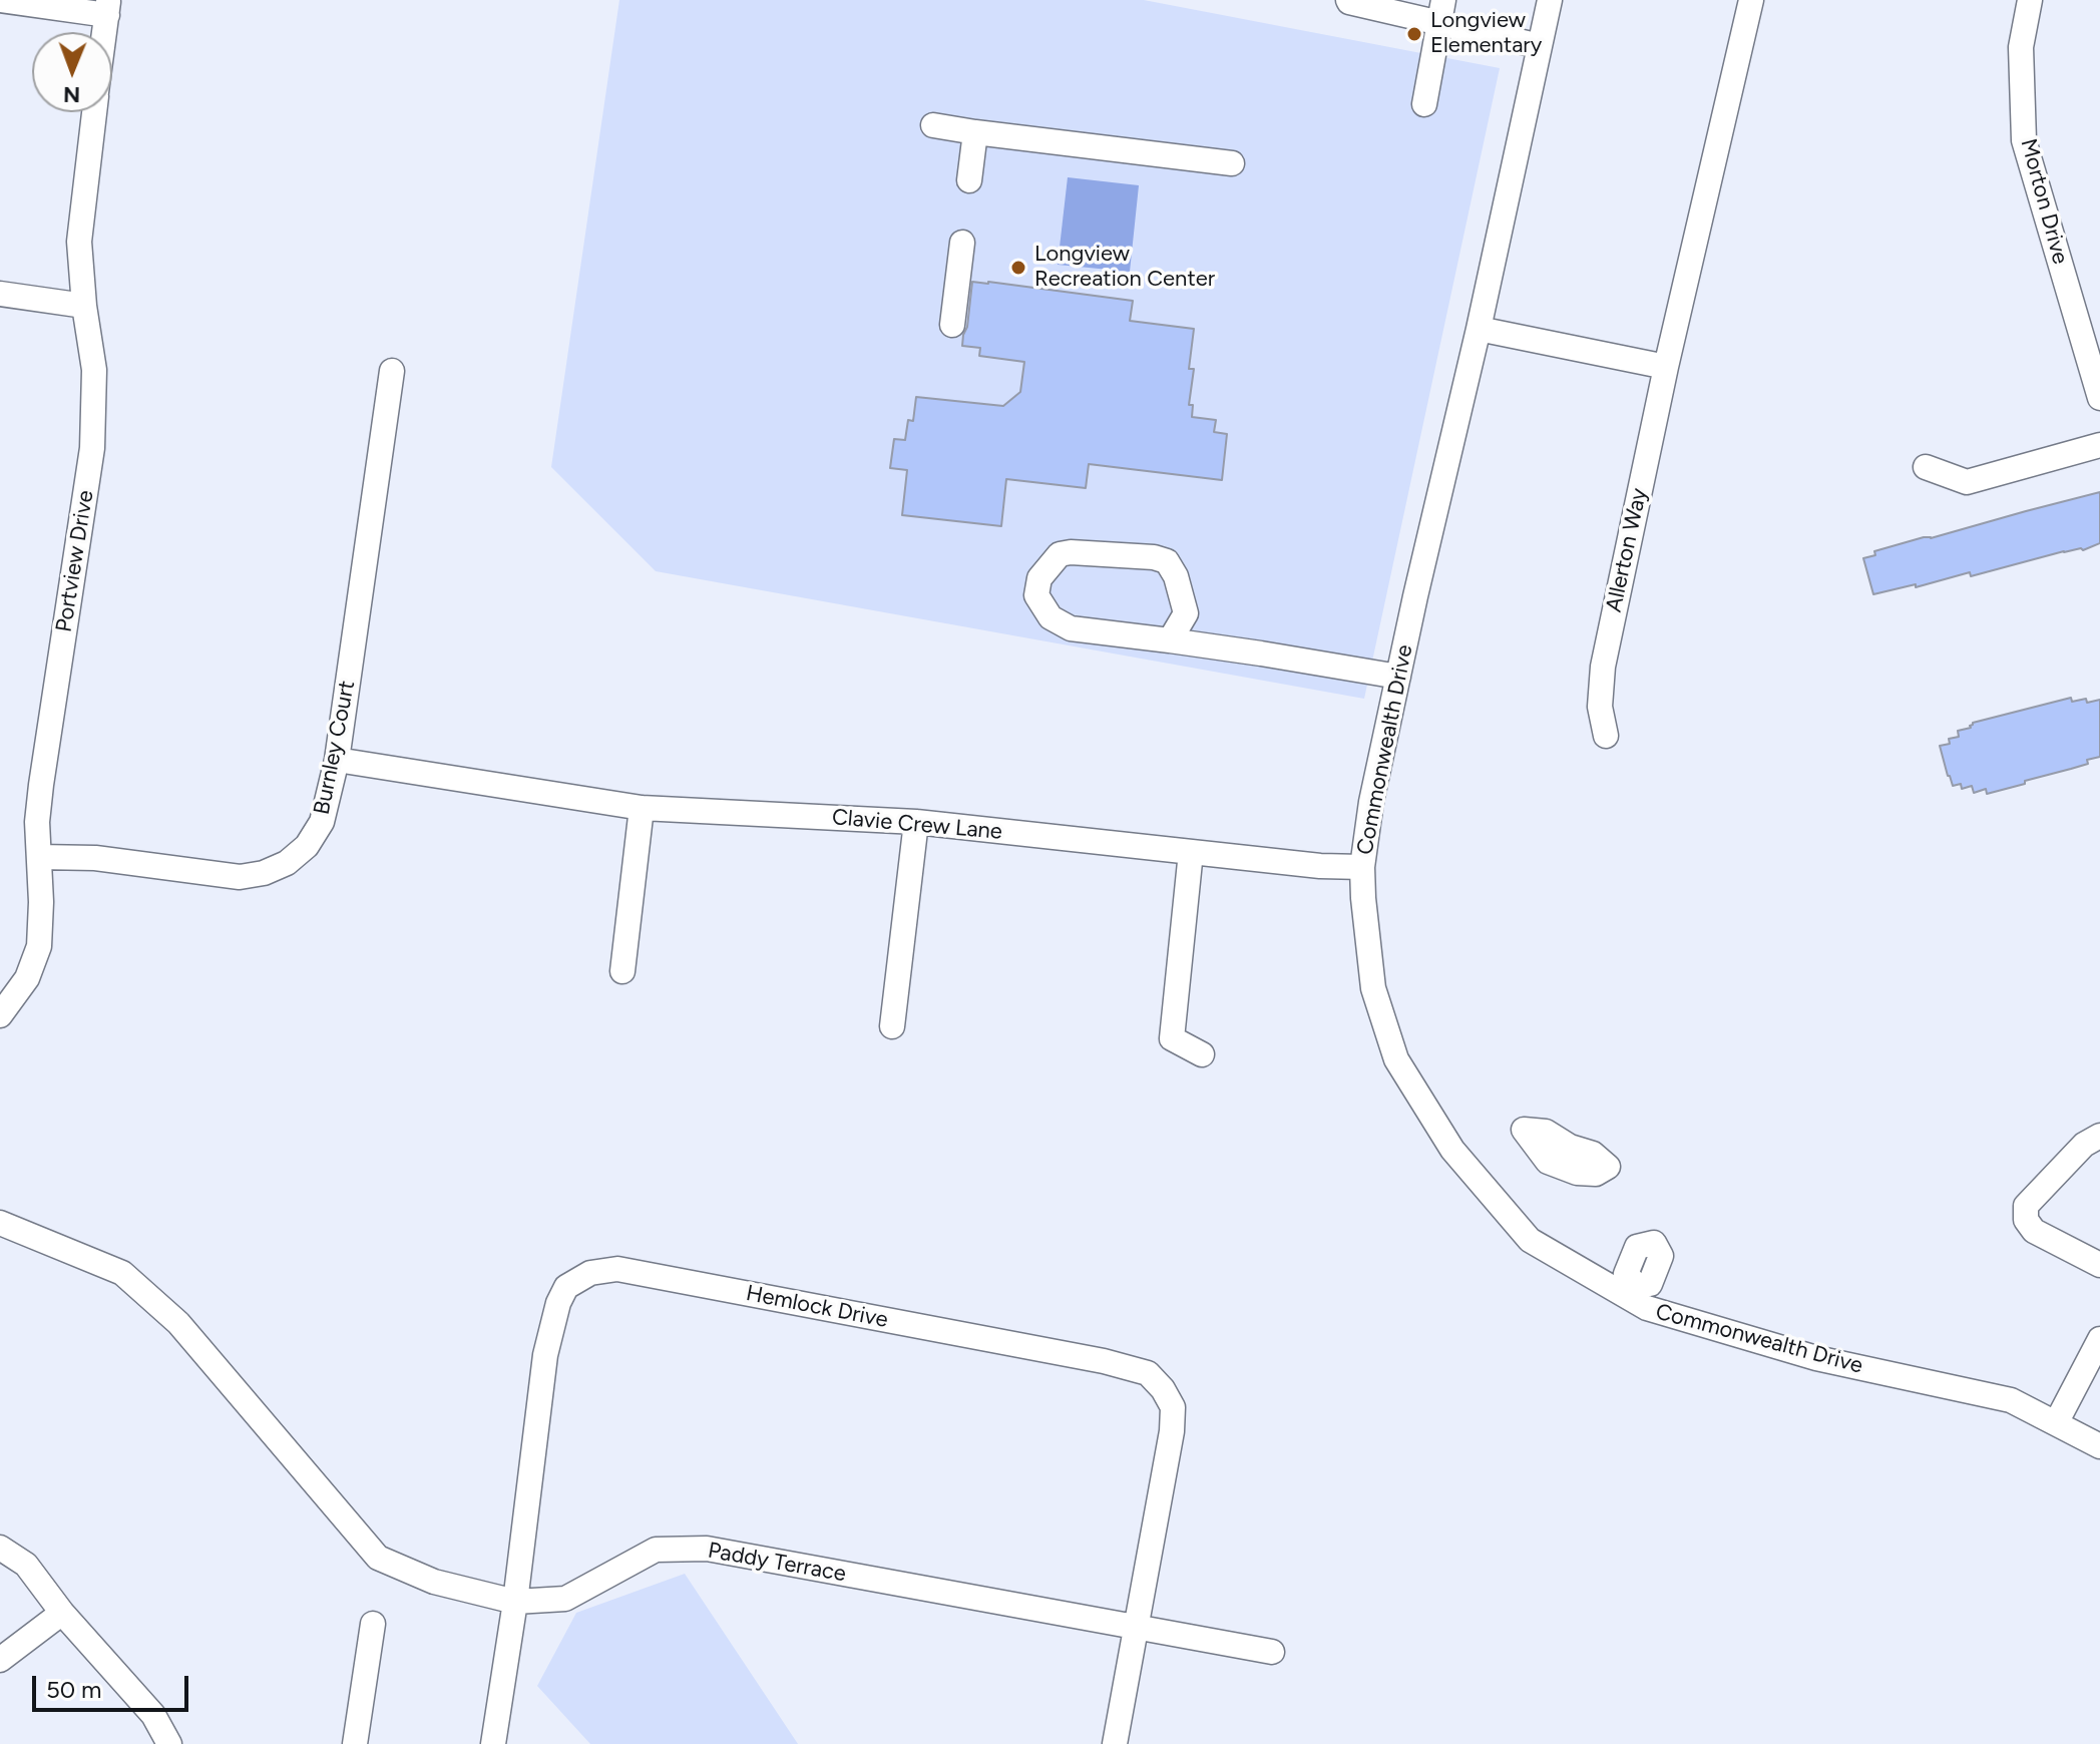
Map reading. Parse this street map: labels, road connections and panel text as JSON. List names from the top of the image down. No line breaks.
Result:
{"streets":{"street":["Morton Drive","Allerton Way","Portview Drive","Burnley Court","Commonwealth Drive","Clavie Crew Lane","Hemlock Drive","Paddy Terrace"]},"crossings":[["Portview Drive","Burnley Court"],["Burnley Court","Clavie Crew Lane"],["Commonwealth Drive","Clavie Crew Lane"],["Hemlock Drive","Paddy Terrace"]],"places":["Longview Elementary","Longview Recreation Center"],"scale_bar":"50 m","north":"bottom"}
